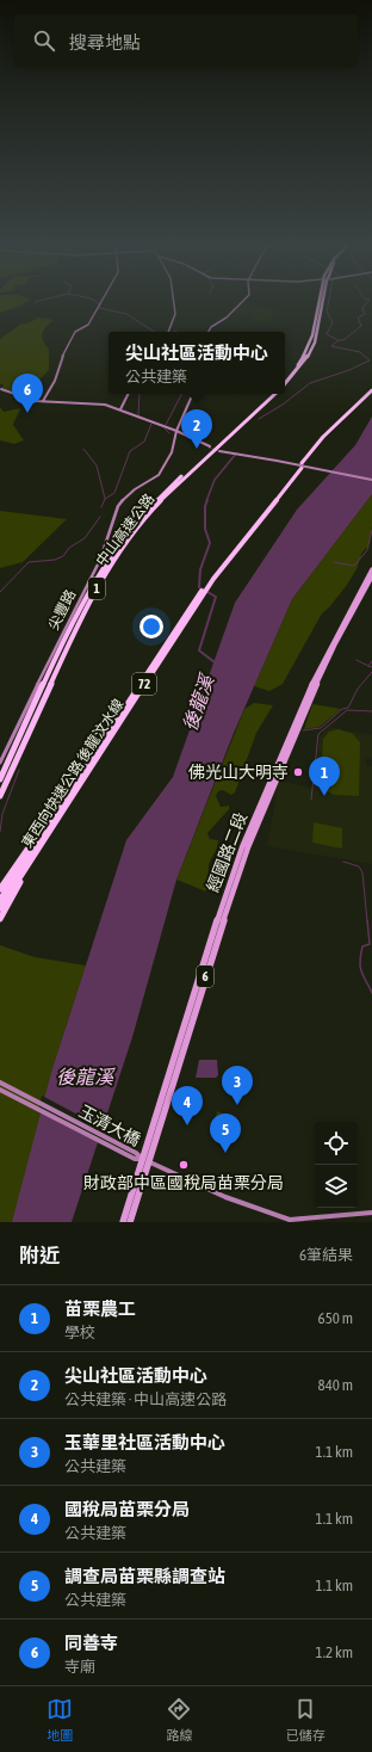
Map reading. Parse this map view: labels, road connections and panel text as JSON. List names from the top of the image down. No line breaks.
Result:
{"streets":{"highway":["中山高速公路","1","72","東西向快速公路 後龍汶水線"],"main road":["經國路二段","6"],"street":["尖豐路","玉清大橋"]},"crossings":[["經國路二段","6"],["經國路二段","玉清大橋"],["6","玉清大橋"]],"water":["後龍溪"],"places":["佛光山大明寺","財政部中區國稅局苗栗分局"],"page":{"search":"搜尋地點","popup":["尖山社區活動中心","公共建築"],"pins":["6","2","1","3","4","5"],"heading":["附近","6筆結果"],"list":[{"mark":"1","name":"苗栗農工","note":"學校","value":"650 m"},{"mark":"2","name":"尖山社區活動中心","note":"公共建築 · 中山高速公路","value":"840 m"},{"mark":"3","name":"玉華里社區活動中心","note":"公共建築","value":"1.1 km"},{"mark":"4","name":"國稅局苗栗分局","note":"公共建築","value":"1.1 km"},{"mark":"5","name":"調查局苗栗縣調查站","note":"公共建築","value":"1.1 km"},{"mark":"6","name":"同善寺","note":"寺廟","value":"1.2 km"}],"nav":["地圖","路線","已儲存"]}}
